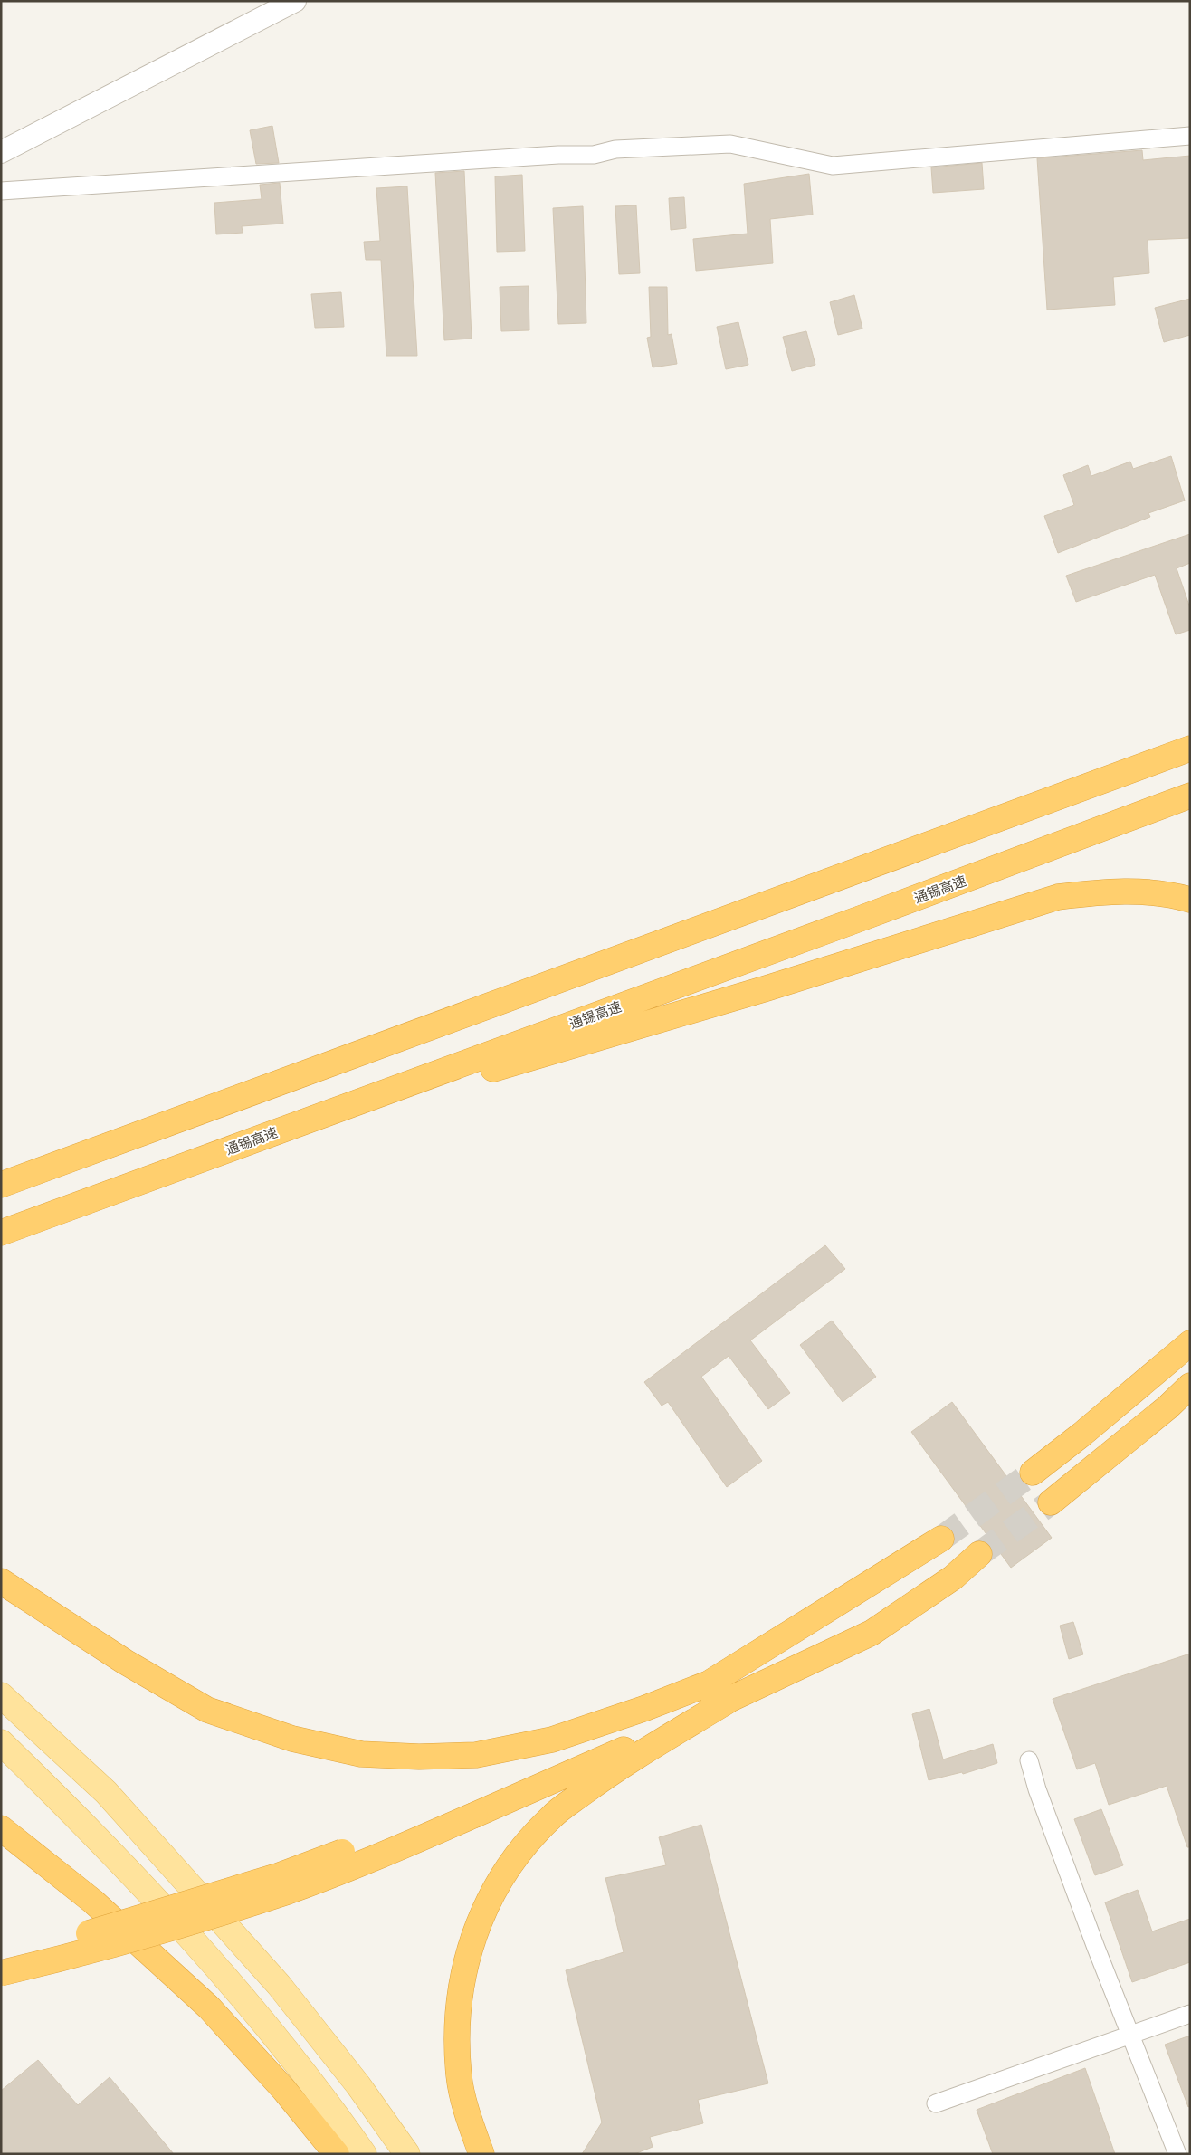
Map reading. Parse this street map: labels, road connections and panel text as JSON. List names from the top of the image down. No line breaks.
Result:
{"streets":{"highway":["通锡高速"]}}
